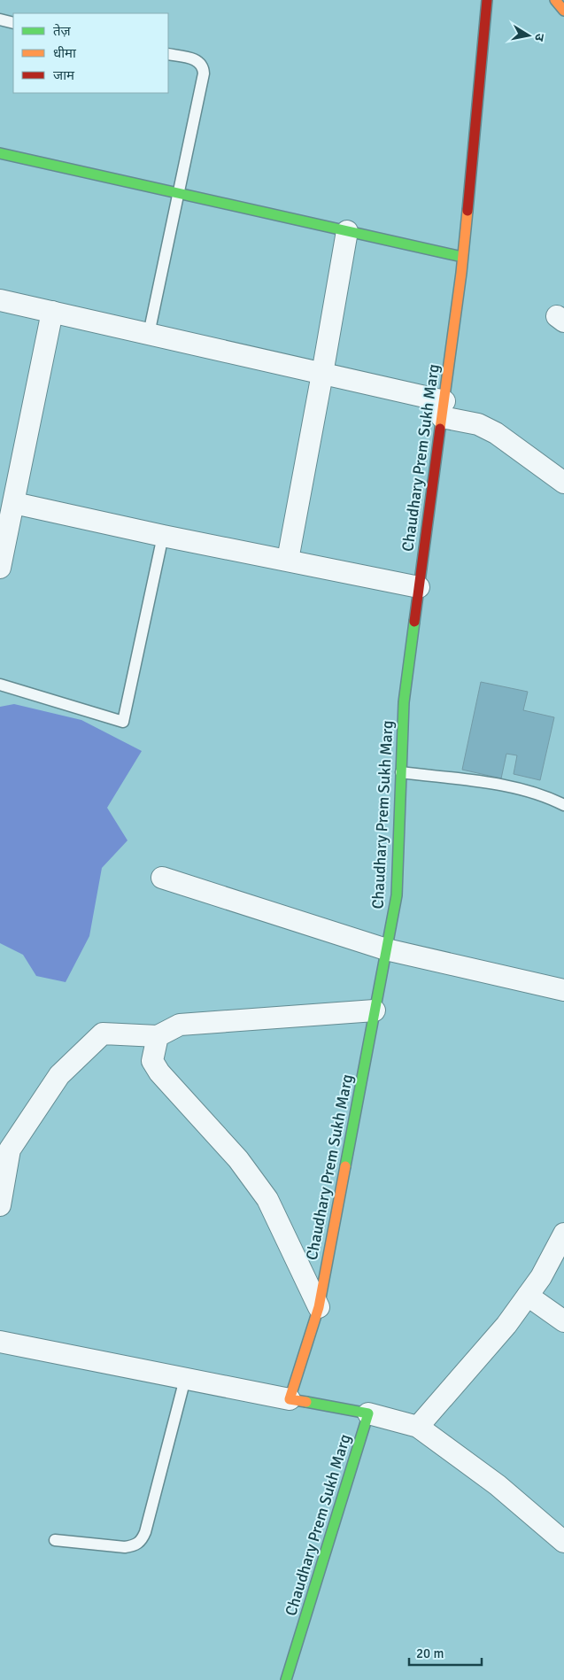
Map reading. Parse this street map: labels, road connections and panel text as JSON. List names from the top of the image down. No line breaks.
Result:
{"streets":{"street":["Chaudhary Prem Sukh Marg"]},"legend":["तेज़","धीमा","जाम"],"scale_bar":"20 m","north":"right"}
